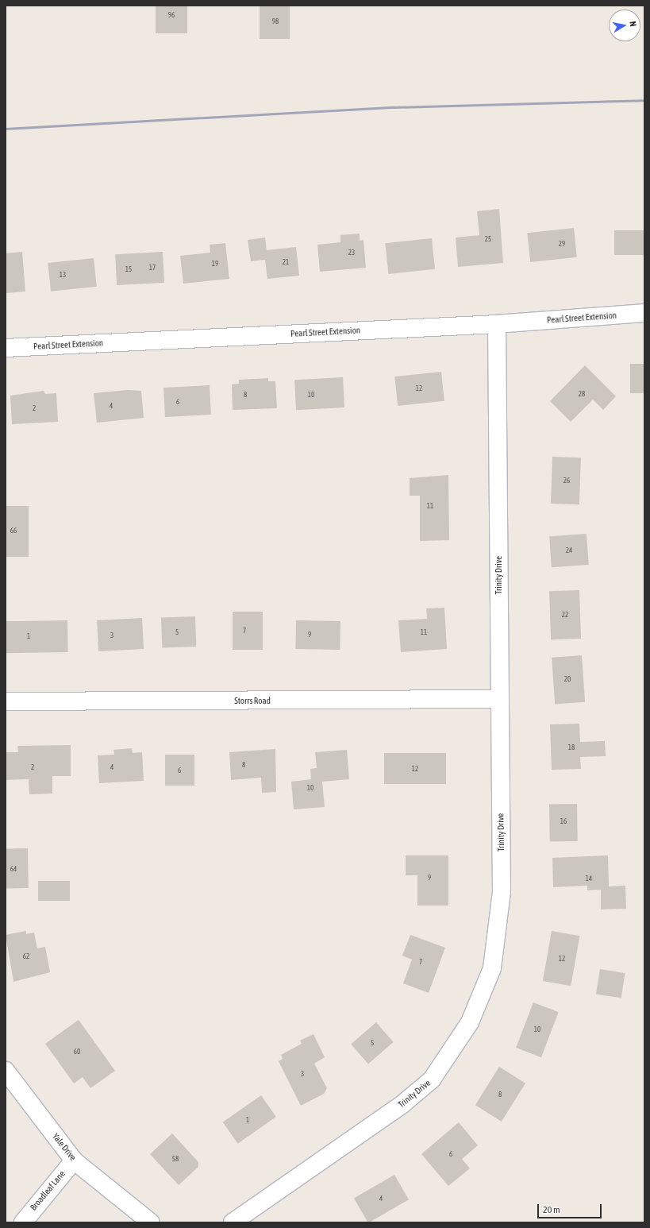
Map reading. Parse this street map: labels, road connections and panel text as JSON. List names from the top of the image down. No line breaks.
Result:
{"streets":{"street":["Pearl Street Extension","Trinity Drive","Storrs Road","Yale Drive","Broadleaf Lane"]},"crossings":[["Pearl Street Extension","Trinity Drive"],["Trinity Drive","Storrs Road"],["Yale Drive","Broadleaf Lane"]],"house_numbers":["96","98","25","29","23","21","19","17","15","13","12","28","8","10","6","4","2","26","11","66","24","22","7","5","11","9","3","1","20","18","8","2","4","12","6","10","16","64","9","14","62","12","7","10","5","60","3","8","1","6","58","4"],"scale_bar":"20 m","north":"right"}
